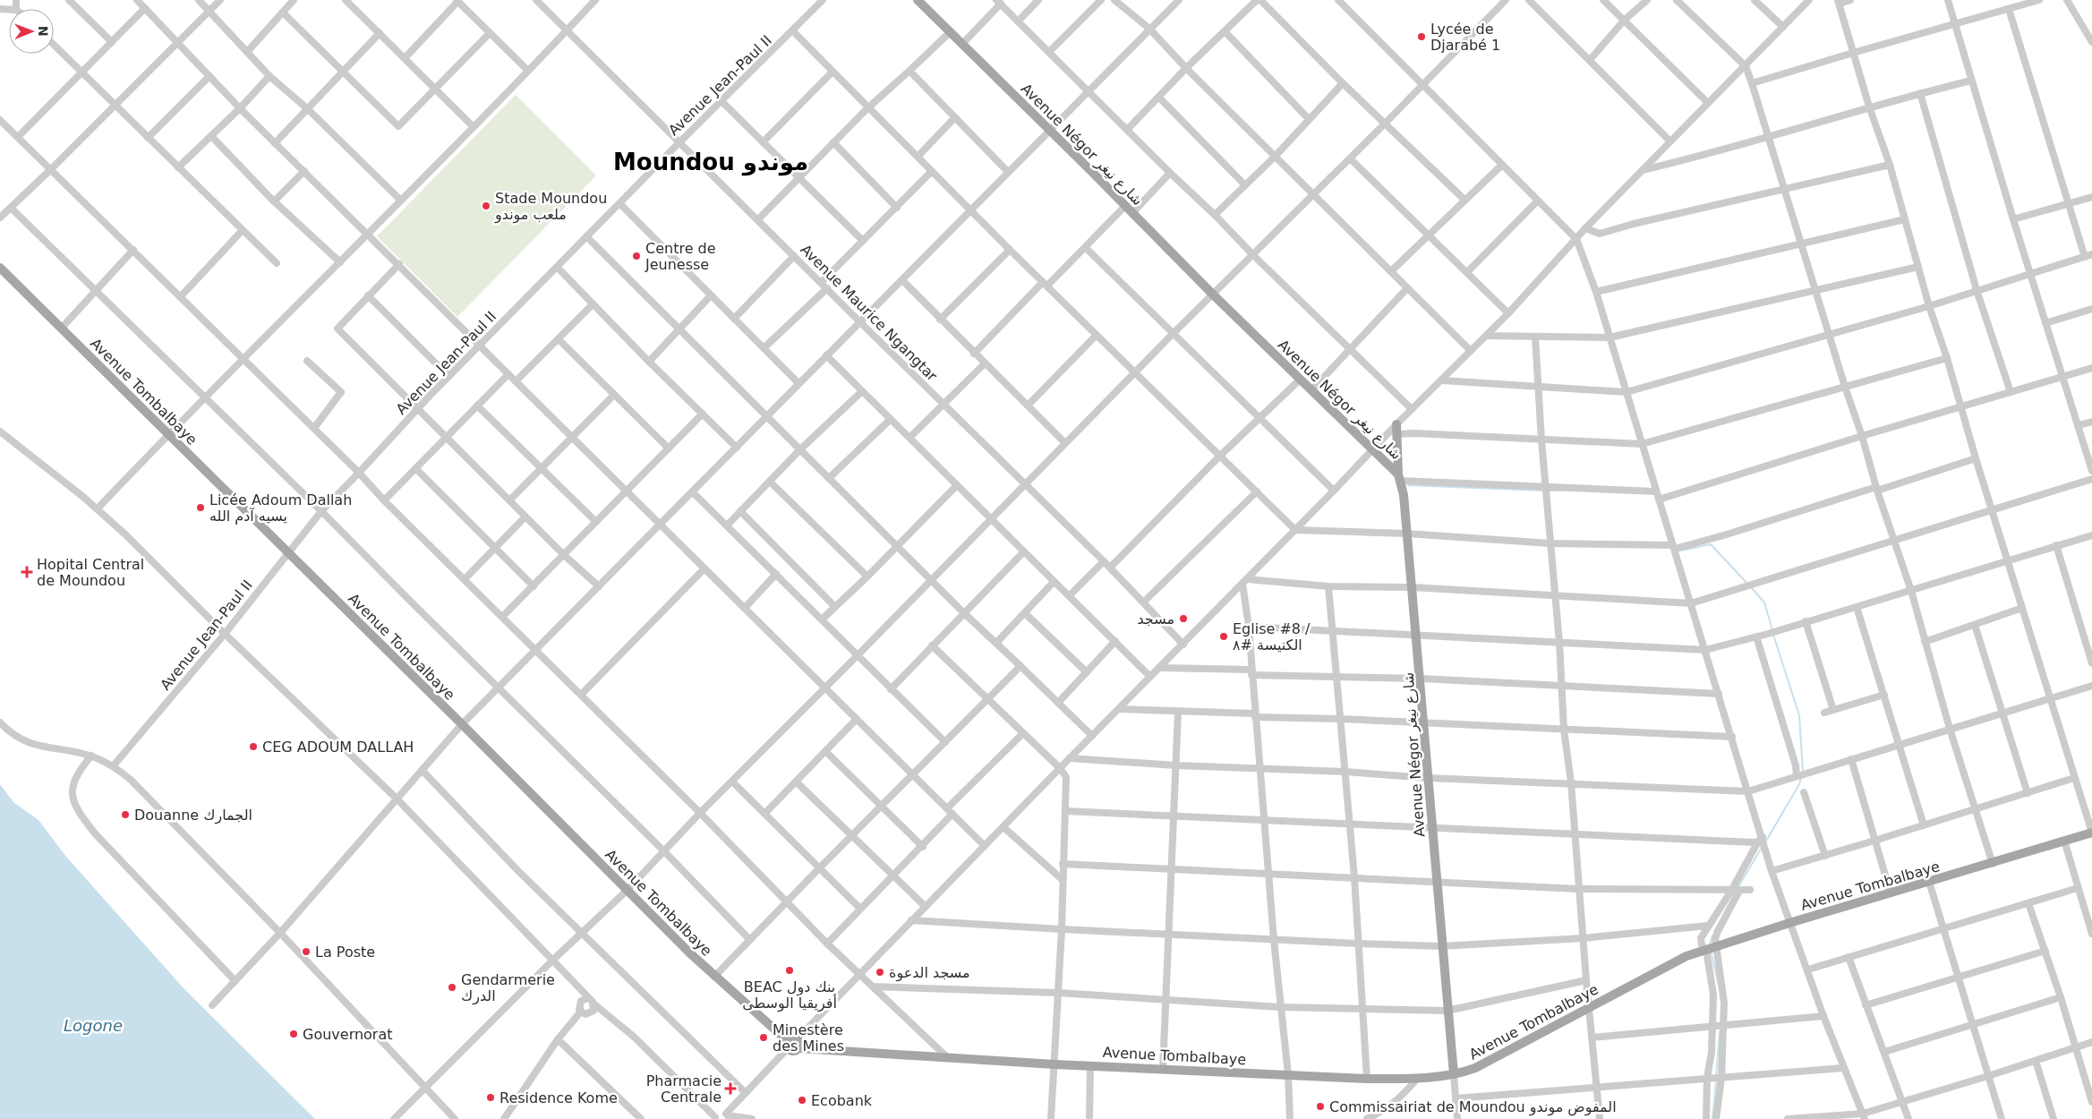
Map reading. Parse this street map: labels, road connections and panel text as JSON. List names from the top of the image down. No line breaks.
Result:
{"streets":{"main road":["Avenue Négor شارع نيغر","Avenue Tombalbaye"],"street":["Avenue Jean-Paul II","Avenue Maurice Ngangtar"]},"crossings":[["Avenue Jean-Paul II","Avenue Maurice Ngangtar"],["Avenue Jean-Paul II","Avenue Tombalbaye"],["Avenue Négor شارع نيغر","Avenue Tombalbaye"]],"districts":["Moundou موندو"],"water":["Logone"],"places":{"other":["Lycée de Djarabé 1","Stade Moundou ملعب موندو","Centre de Jeunesse","Licée Adoum Dallah يسيه آدم الله","مسجد","Eglise #8 / الكنيسة #٨","CEG ADOUM DALLAH","Douanne الجمارك","La Poste","BEAC بنك دول أفريقيا الوسطى","مسجد الدعوة","Gendarmerie الدرك","Gouvernorat","Minestère des Mines","Residence Kome","Ecobank","Commissairiat de Moundou المفوض موندو"],"health":["Hopital Central de Moundou","Pharmacie Centrale"]},"north":"right"}
